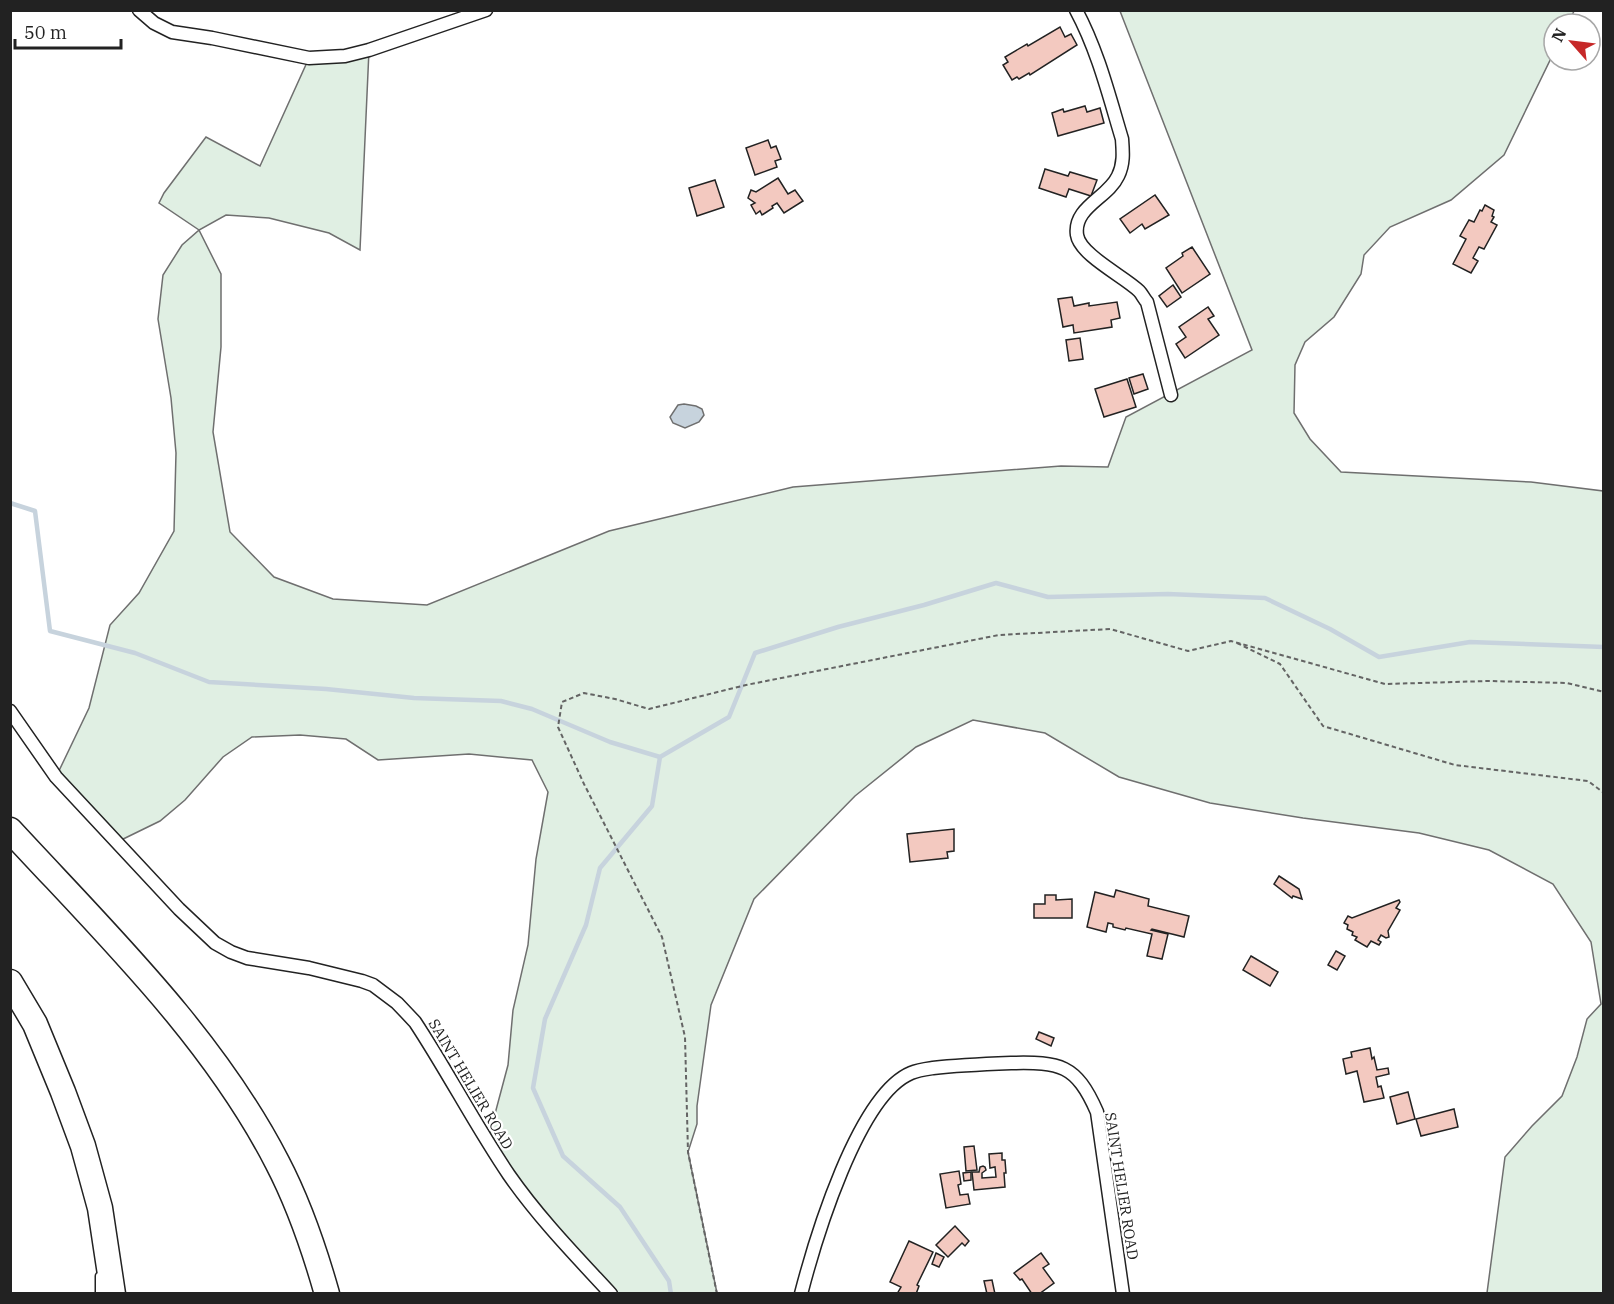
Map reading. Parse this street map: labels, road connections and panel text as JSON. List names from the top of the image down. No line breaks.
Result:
{"streets":{"street":["SAINT HELIER ROAD"]},"scale_bar":"50 m","north":"top left"}
